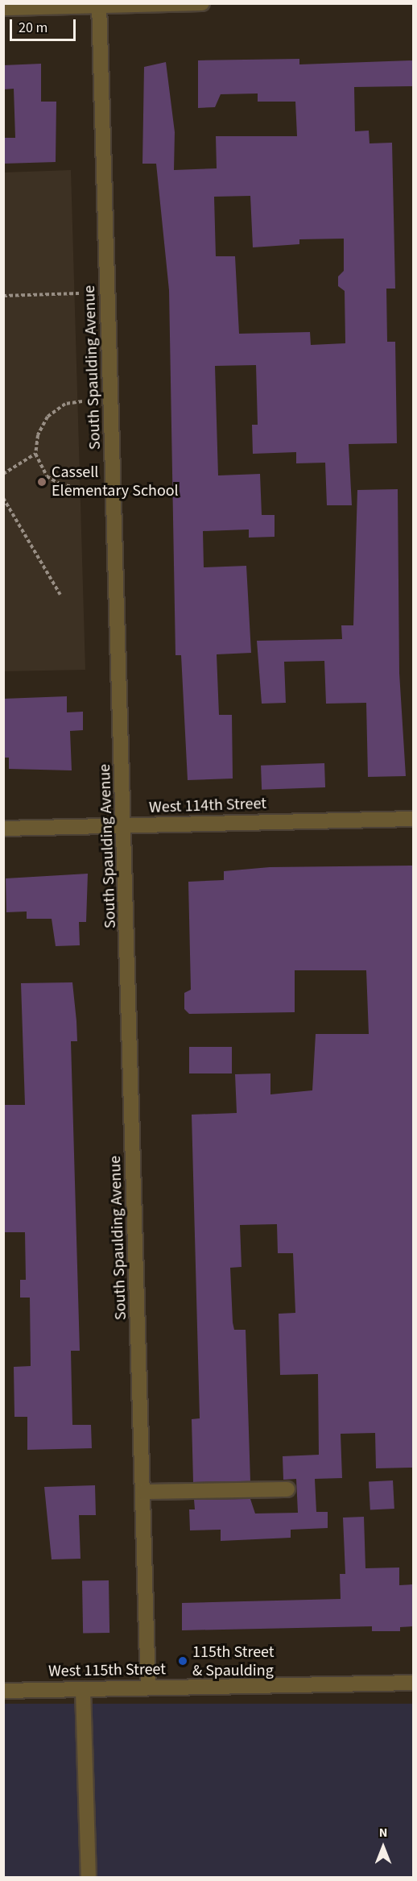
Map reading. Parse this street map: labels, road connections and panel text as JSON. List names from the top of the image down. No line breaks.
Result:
{"streets":{"street":["South Spaulding Avenue","West 114th Street","West 115th Street"]},"crossings":[["South Spaulding Avenue","West 114th Street"],["South Spaulding Avenue","West 115th Street"]],"places":["Cassell Elementary School","115th Street & Spaulding"],"scale_bar":"20 m","north":"top"}
